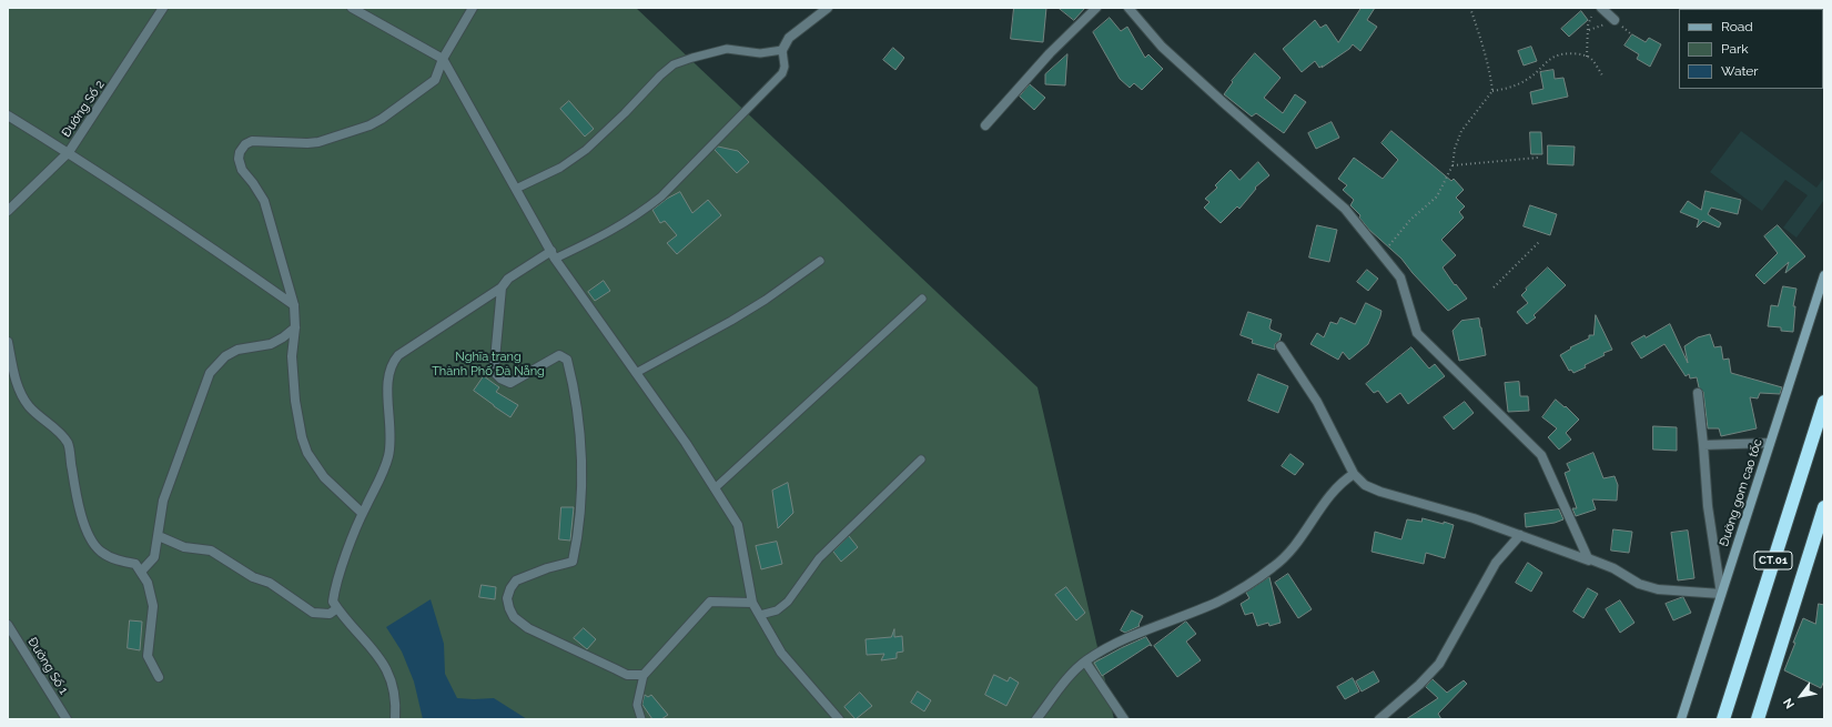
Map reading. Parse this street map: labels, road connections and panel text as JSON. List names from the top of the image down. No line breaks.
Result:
{"streets":{"highway":["CT.01"],"main road":["Đường gom cao tốc"],"street":["Đường Số 2","Đường Số 1"]},"parks":["Nghĩa trang Thành Phố Đà Nẵng"],"legend":["Road","Park","Water"],"north":"bottom left"}
